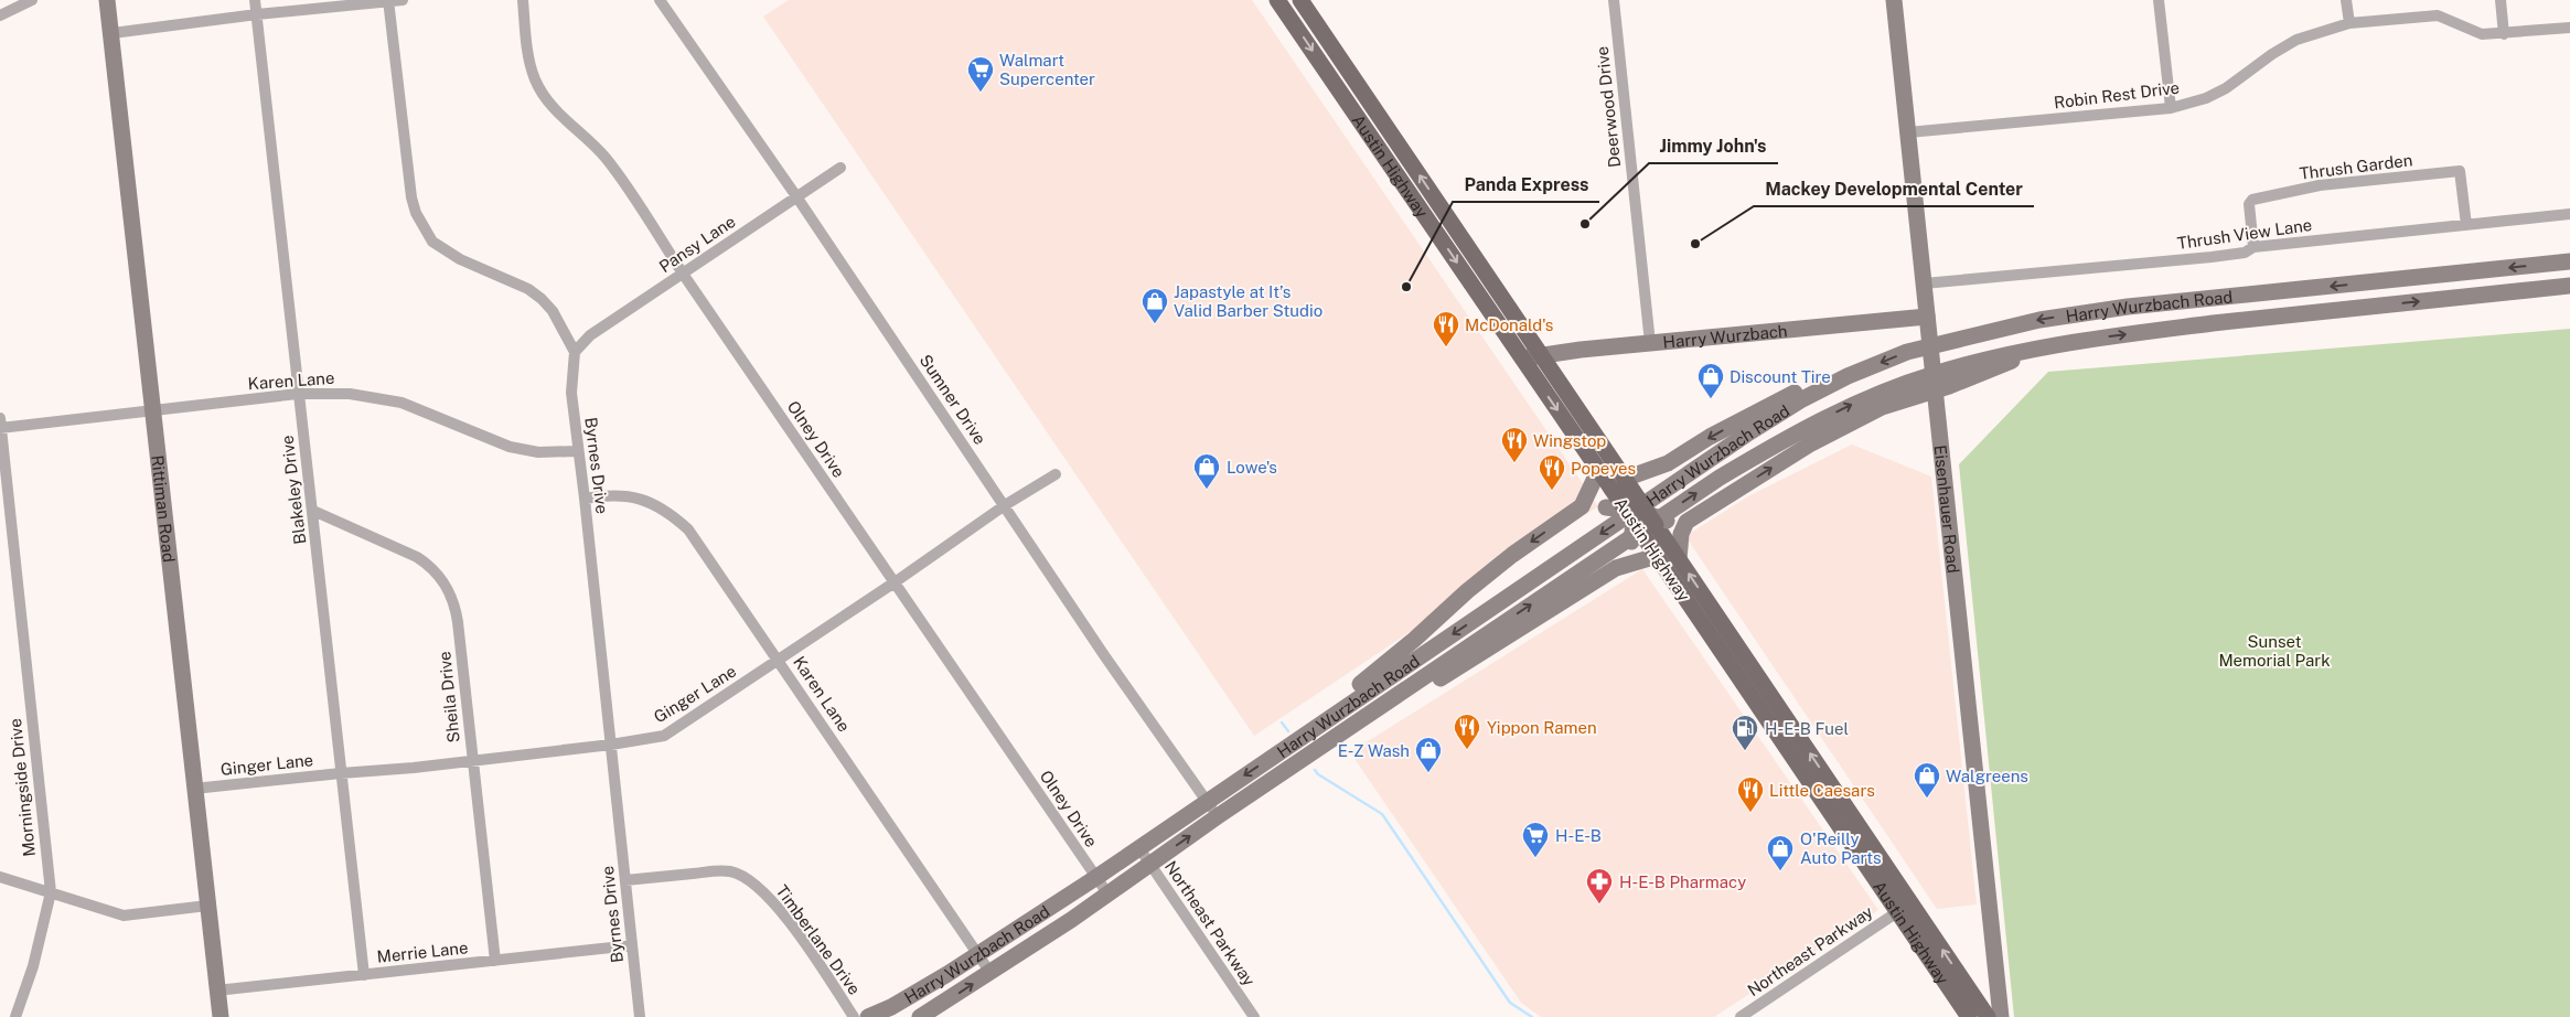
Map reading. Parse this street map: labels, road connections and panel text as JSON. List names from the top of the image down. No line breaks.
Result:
{"streets":{"main road":["Austin Highway","Harry Wurzbach Road","Harry Wurzbach","Rittiman Road","Eisenhauer Road"],"street":["Robin Rest Drive","Deerwood Drive","Thrush Garden","Thrush View Lane","Pansy Lane","Karen Lane","Sumner Drive","Olney Drive","Byrnes Drive","Blakeley Drive","Ginger Lane","Sheila Drive","Morningside Drive","Northeast Parkway","Timberlane Drive","Merrie Lane"]},"crossings":[["Robin Rest Drive","Eisenhauer Road"],["Deerwood Drive","Harry Wurzbach"],["Austin Highway","Harry Wurzbach"],["Austin Highway","Northeast Parkway"],["Thrush Garden","Thrush View Lane"],["Thrush View Lane","Eisenhauer Road"],["Pansy Lane","Sumner Drive"],["Pansy Lane","Olney Drive"],["Pansy Lane","Byrnes Drive"],["Harry Wurzbach Road","Karen Lane"],["Harry Wurzbach Road","Sumner Drive"],["Harry Wurzbach Road","Olney Drive"],["Harry Wurzbach Road","Eisenhauer Road"],["Harry Wurzbach Road","Northeast Parkway"],["Harry Wurzbach","Eisenhauer Road"],["Karen Lane","Byrnes Drive"],["Karen Lane","Blakeley Drive"],["Karen Lane","Rittiman Road"],["Karen Lane","Ginger Lane"],["Karen Lane","Morningside Drive"],["Sumner Drive","Ginger Lane"],["Olney Drive","Ginger Lane"],["Byrnes Drive","Ginger Lane"],["Byrnes Drive","Timberlane Drive"],["Byrnes Drive","Merrie Lane"],["Blakeley Drive","Ginger Lane"],["Blakeley Drive","Sheila Drive"],["Blakeley Drive","Merrie Lane"],["Rittiman Road","Ginger Lane"],["Rittiman Road","Merrie Lane"],["Ginger Lane","Sheila Drive"],["Sheila Drive","Merrie Lane"]],"parks":["Sunset Memorial Park"],"places":{"supermarket":["Walmart Supercenter","H-E-B"],"other":["Jimmy John's","Mackey Developmental Center","Panda Express"],"shop":["Japastyle at It’s Valid Barber Studio","Discount Tire","Lowe's","E-Z Wash","Walgreens","O'Reilly Auto Parts"],"restaurant":["McDonald's","Wingstop","Popeyes","Yippon Ramen","Little Caesars"],"fuel station":["H-E-B Fuel"],"pharmacy":["H-E-B Pharmacy"]}}
